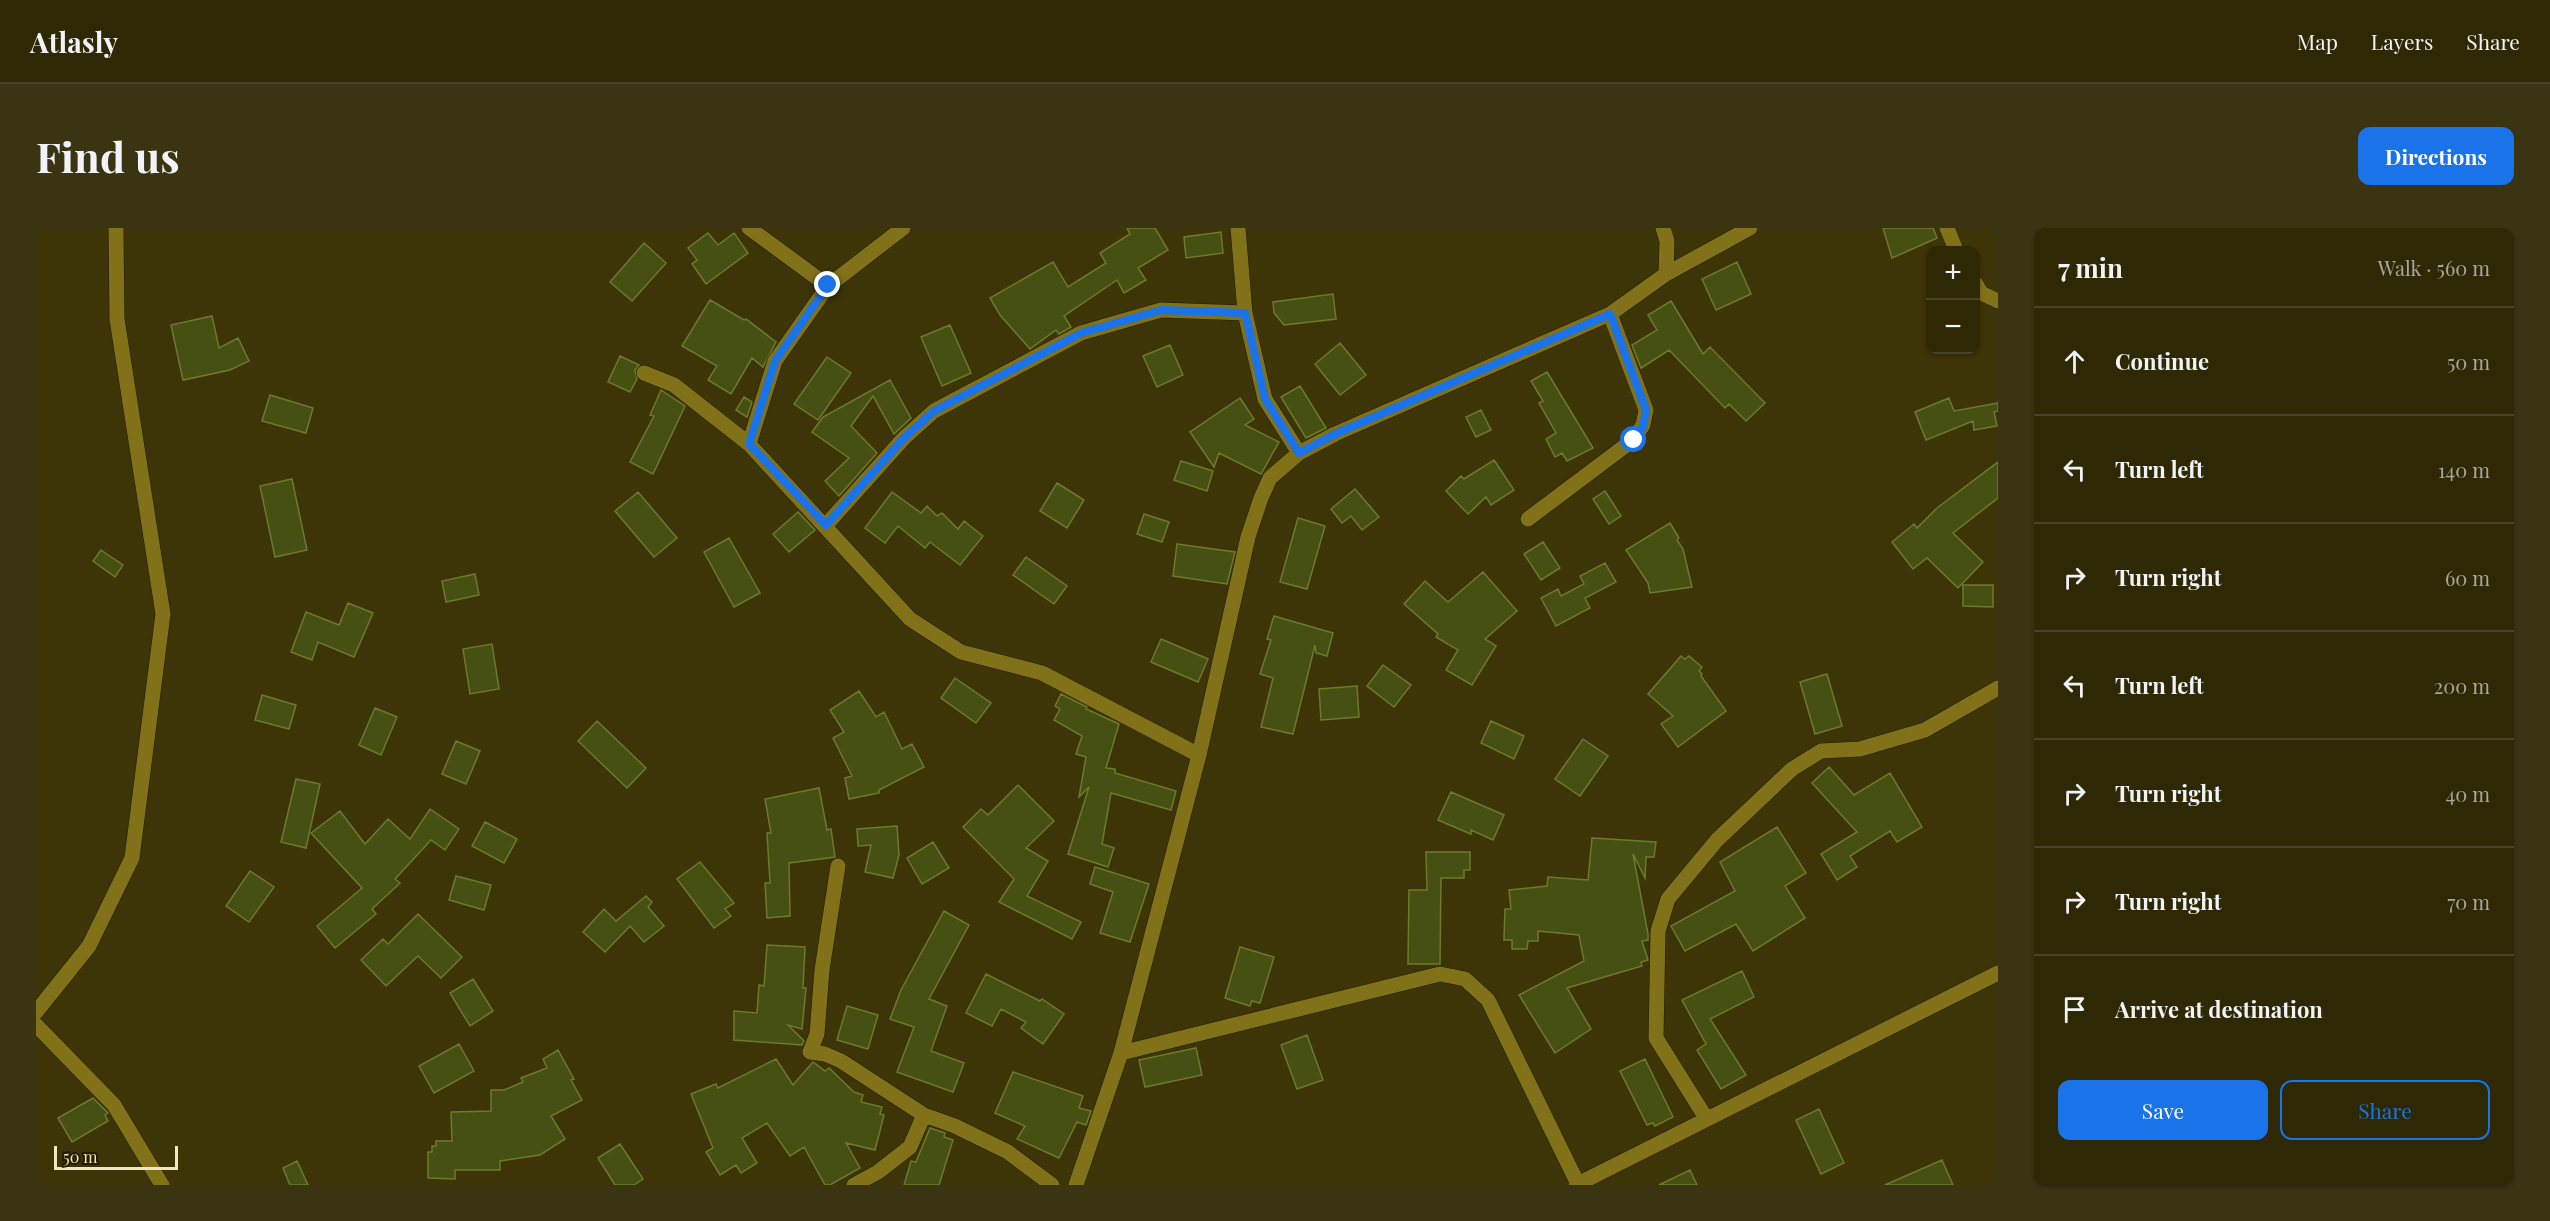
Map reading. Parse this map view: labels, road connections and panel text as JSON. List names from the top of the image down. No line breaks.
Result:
{"scale_bar":"50 m","page":{"header":"Atlasly","nav":["Map","Layers","Share"],"buttons":["Directions",["Save","Share"]],"title":"Find us","heading":["7 min","Walk · 560 m"],"map_buttons":["+","−"],"list":[["Continue","50 m"],["Turn left","140 m"],["Turn right","60 m"],["Turn left","200 m"],["Turn right","40 m"],["Turn right","70 m"],"Arrive at destination"],"scale":"50 m"}}
